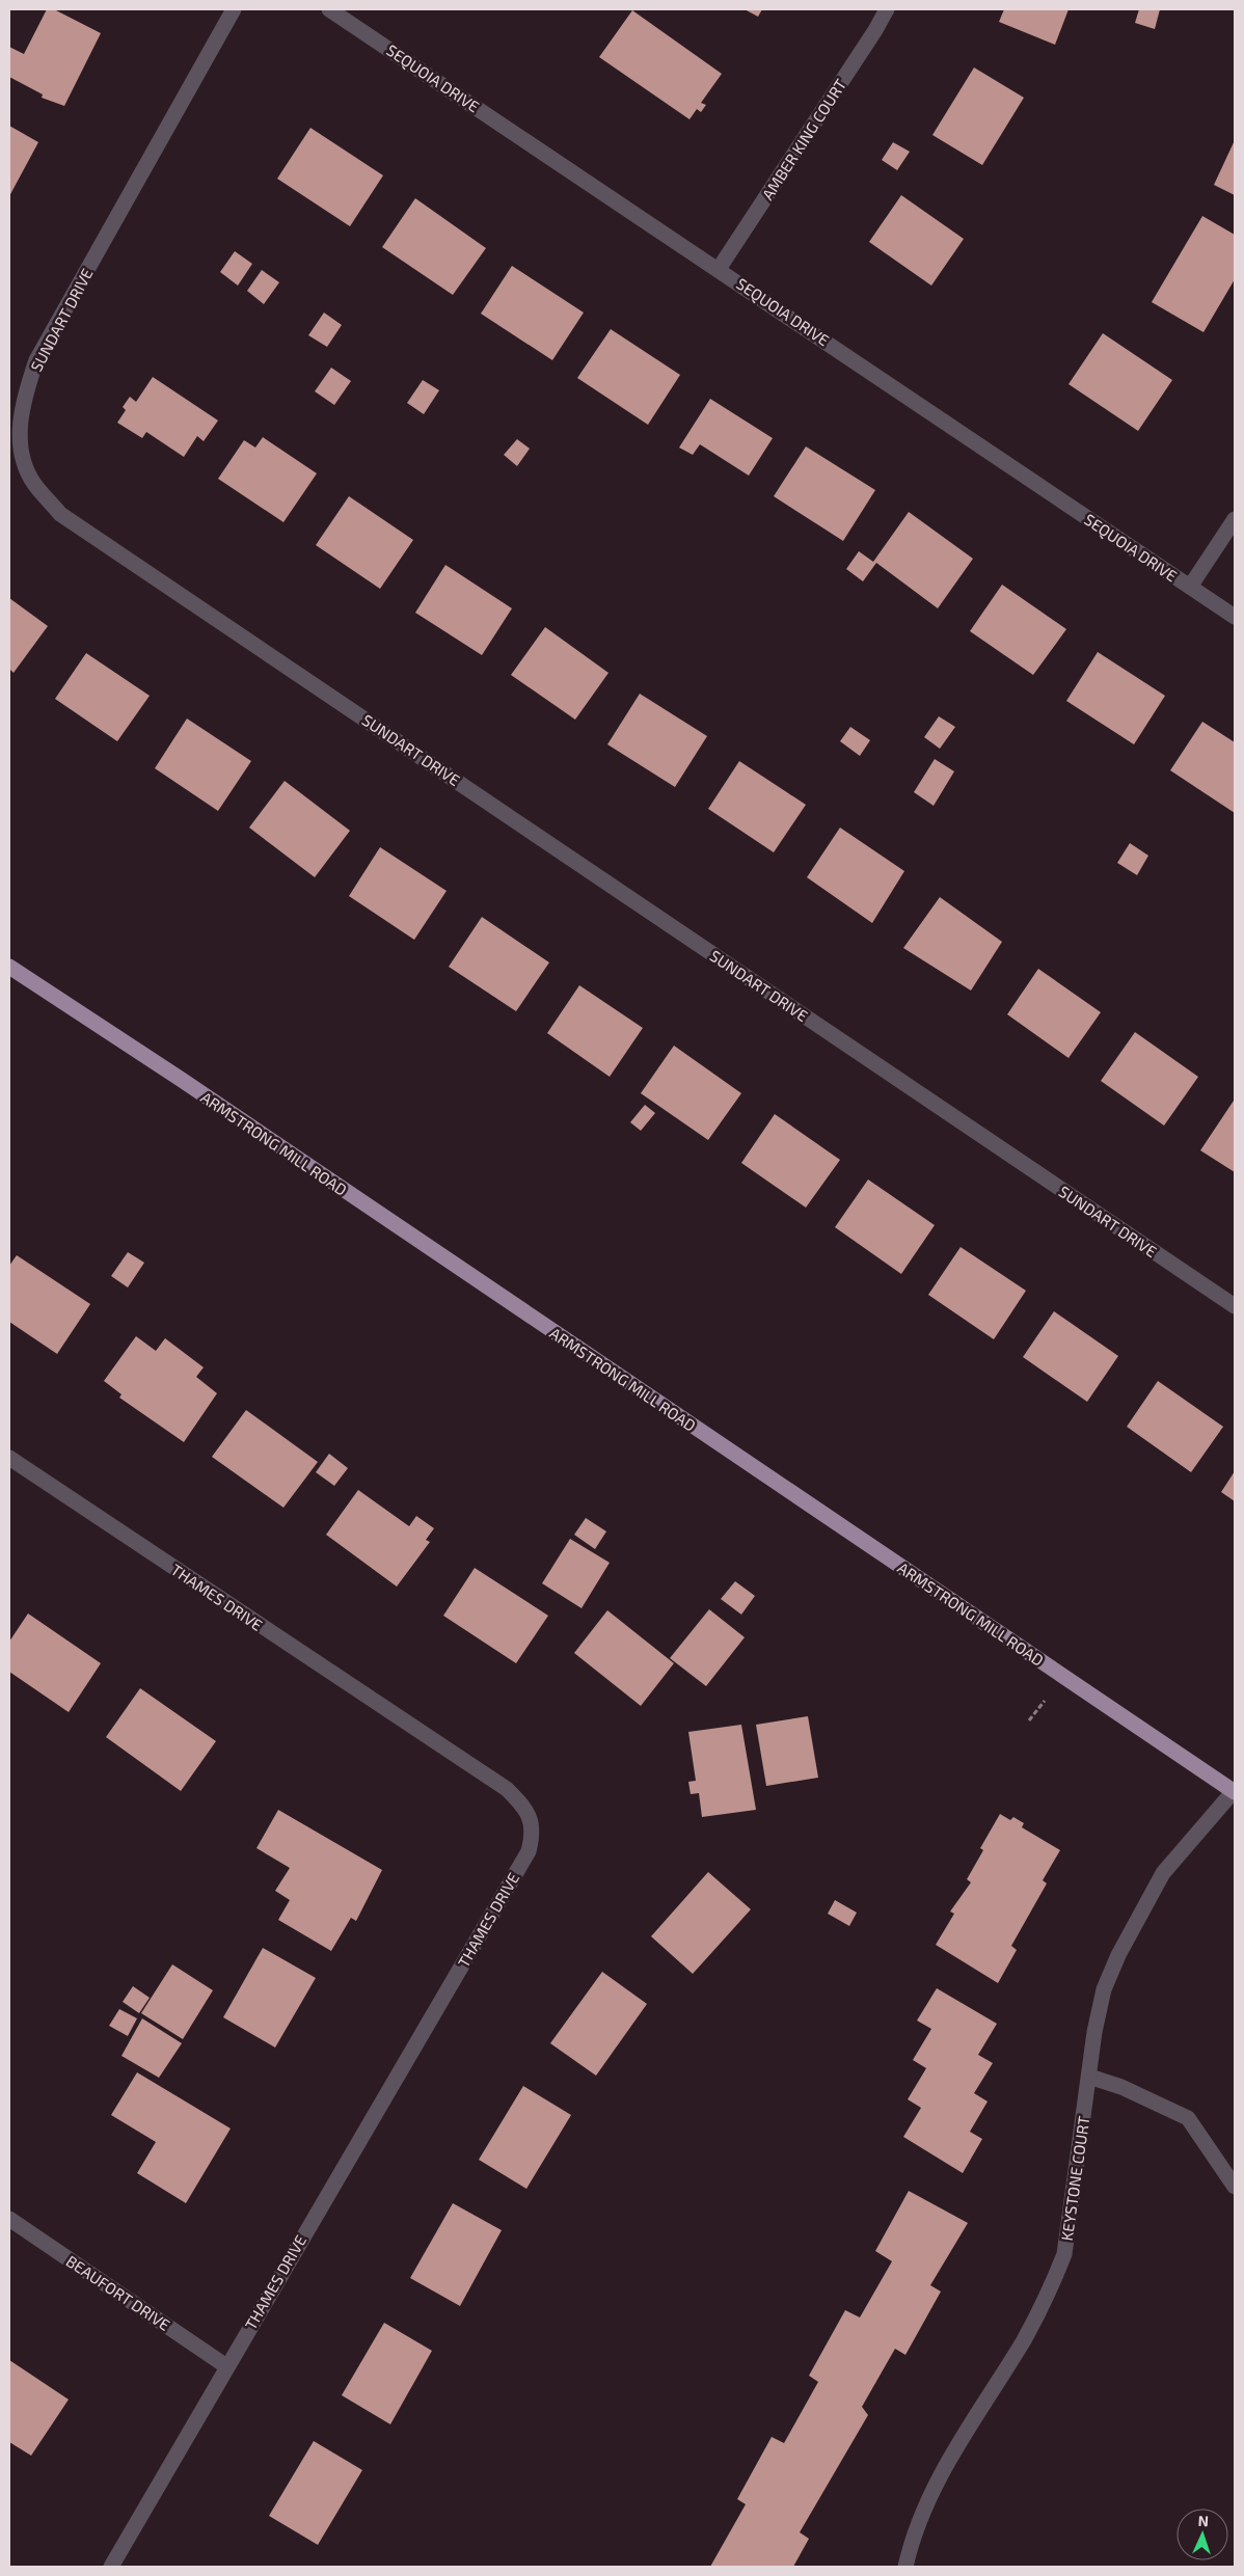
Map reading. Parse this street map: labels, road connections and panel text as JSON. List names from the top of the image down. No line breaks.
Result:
{"streets":{"main road":["ARMSTRONG MILL ROAD"],"street":["SEQUOIA DRIVE","AMBER KING COURT","SUNDART DRIVE","THAMES DRIVE","KEYSTONE COURT","BEAUFORT DRIVE"]},"crossings":[["SEQUOIA DRIVE","AMBER KING COURT"],["ARMSTRONG MILL ROAD","KEYSTONE COURT"],["THAMES DRIVE","BEAUFORT DRIVE"]],"north":"top"}
